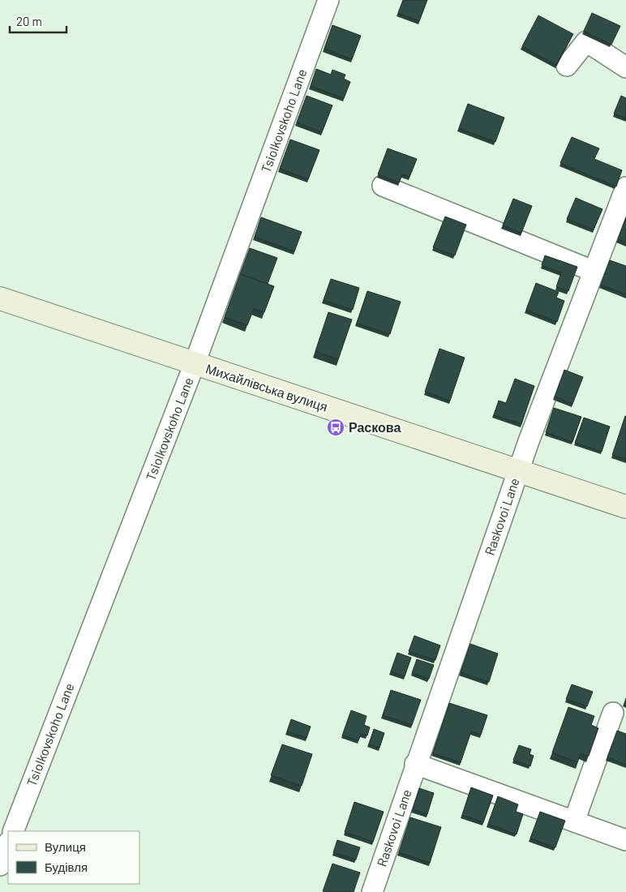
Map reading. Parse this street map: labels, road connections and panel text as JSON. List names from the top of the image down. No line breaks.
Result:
{"streets":{"main road":["Михайлівська вулиця"],"street":["Tsiolkovskoho Lane","Raskovoi Lane"]},"crossings":[["Tsiolkovskoho Lane","Михайлівська вулиця"],["Михайлівська вулиця","Raskovoi Lane"]],"places":{"bus stop":["Раскова"]},"legend":["Вулиця","Будівля"],"scale_bar":"20 m"}
